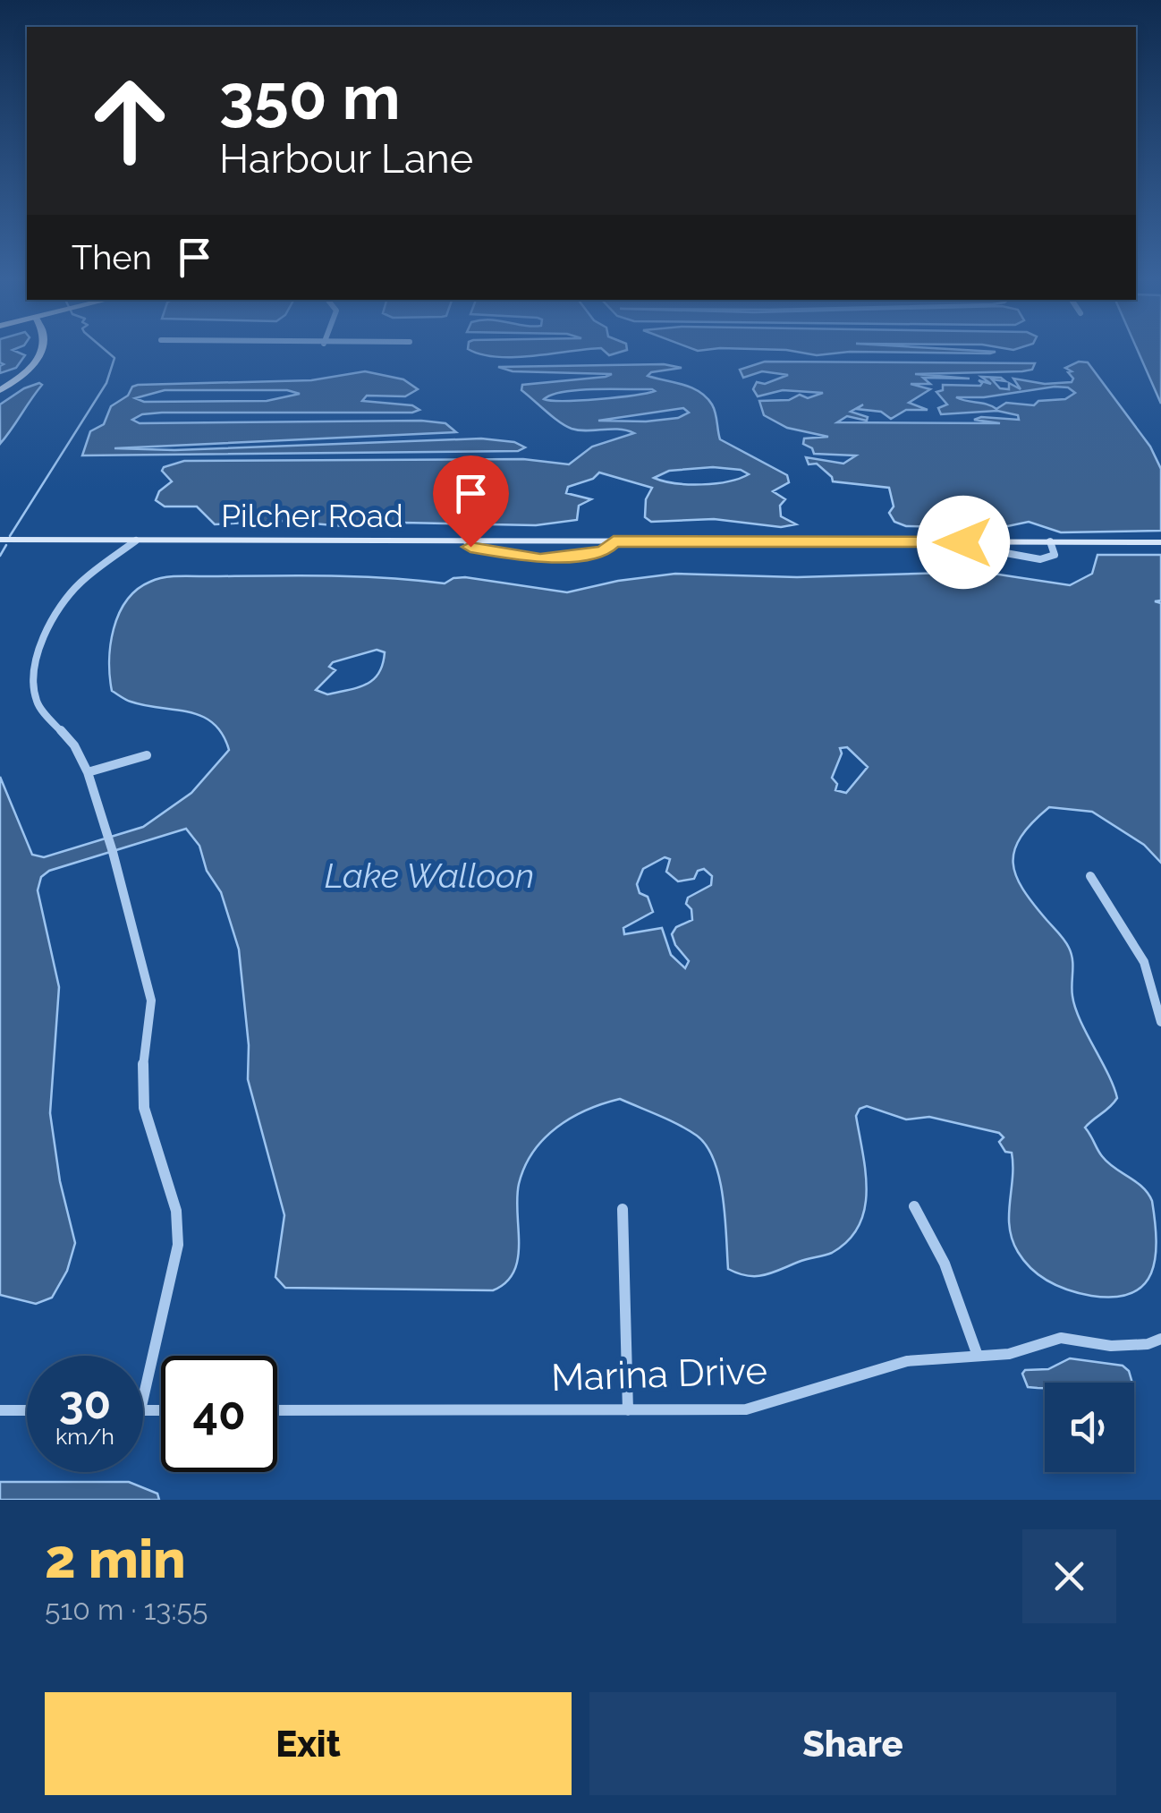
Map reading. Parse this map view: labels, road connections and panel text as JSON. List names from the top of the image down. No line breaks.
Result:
{"streets":{"street":["Pilcher Road","Marina Drive"]},"water":["Lake Walloon"],"page":{"turn":["350 m","Harbour Lane"],"then":"Then","speed":"30 km/h","limit":"40","heading":["2 min","510 m · 13:55"],"buttons":["Exit","Share"]}}
